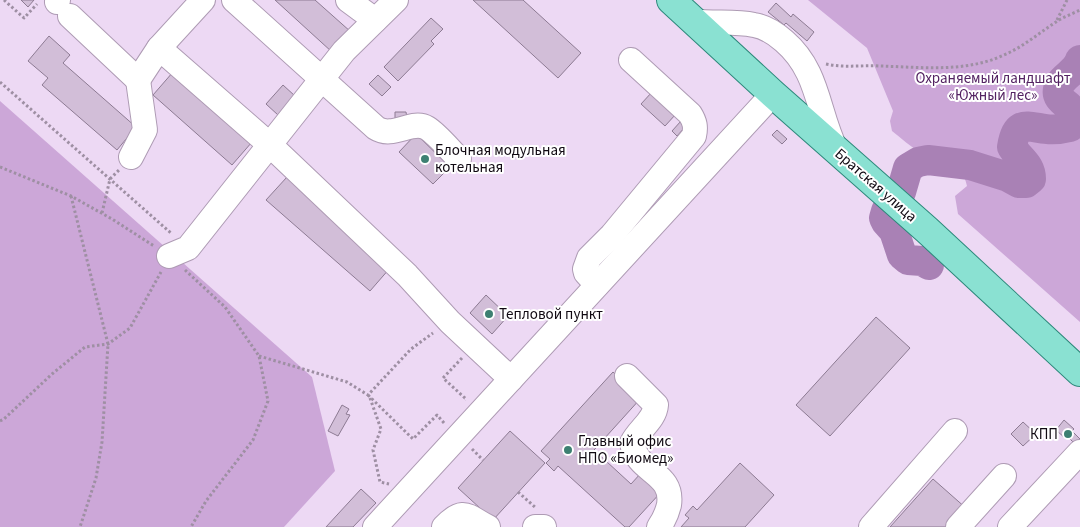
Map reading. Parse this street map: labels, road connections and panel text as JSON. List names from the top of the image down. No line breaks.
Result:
{"streets":{"main road":["Братская улица"]},"parks":["Охраняемый ландшафт «Южный лес»"],"places":["Блочная модульная котельная","Тепловой пункт","КПП","Главный офис НПО «Биомед»"]}
